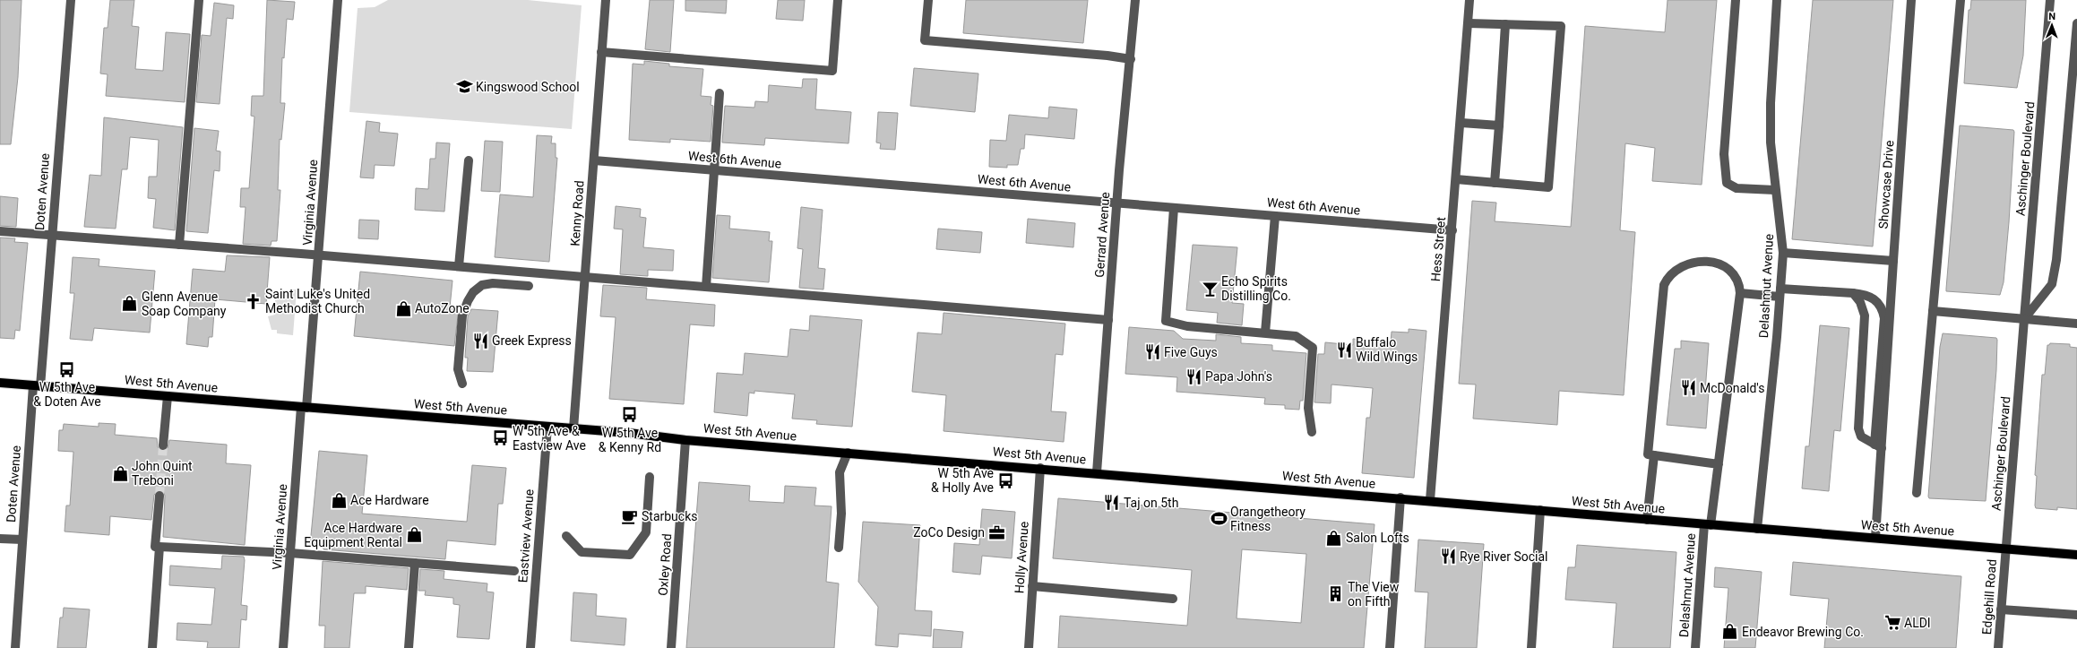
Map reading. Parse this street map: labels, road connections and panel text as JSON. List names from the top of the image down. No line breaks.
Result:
{"streets":{"main road":["West 5th Avenue"],"street":["Aschinger Boulevard","West 6th Avenue","Showcase Drive","Doten Avenue","Virginia Avenue","Kenny Road","Gerrard Avenue","Hess Street","Delashmut Avenue","Eastview Avenue","Holly Avenue","Oxley Road","Edgehill Road"]},"crossings":[["Aschinger Boulevard","West 5th Avenue"],["Aschinger Boulevard","Edgehill Road"],["West 6th Avenue","Kenny Road"],["West 6th Avenue","Gerrard Avenue"],["West 6th Avenue","Hess Street"],["Doten Avenue","West 5th Avenue"],["Virginia Avenue","West 5th Avenue"],["Kenny Road","West 5th Avenue"],["Gerrard Avenue","West 5th Avenue"],["Hess Street","West 5th Avenue"],["Delashmut Avenue","West 5th Avenue"],["West 5th Avenue","Eastview Avenue"],["West 5th Avenue","Holly Avenue"],["West 5th Avenue","Oxley Road"],["West 5th Avenue","Edgehill Road"]],"places":{"school or university":["Kingswood School"],"bar":["Echo Spirits Distilling Co."],"church":["Saint Luke's United Methodist Church"],"shop":["Glenn Avenue Soap Company","AutoZone","John Quint Treboni","Ace Hardware","Ace Hardware Equipment Rental","Salon Lofts","Endeavor Brewing Co."],"restaurant":["Greek Express","Buffalo Wild Wings","Five Guys","Papa John's","McDonald's","Taj on 5th","Rye River Social"],"bus stop":["W 5th Ave & Doten Ave","W 5th Ave & Kenny Rd","W 5th Ave & Eastview Ave","W 5th Ave & Holly Ave"],"cafe":["Starbucks"],"sports":["Orangetheory Fitness"],"office":["ZoCo Design"],"building":["The View on Fifth"],"supermarket":["ALDI"]},"north":"top"}
